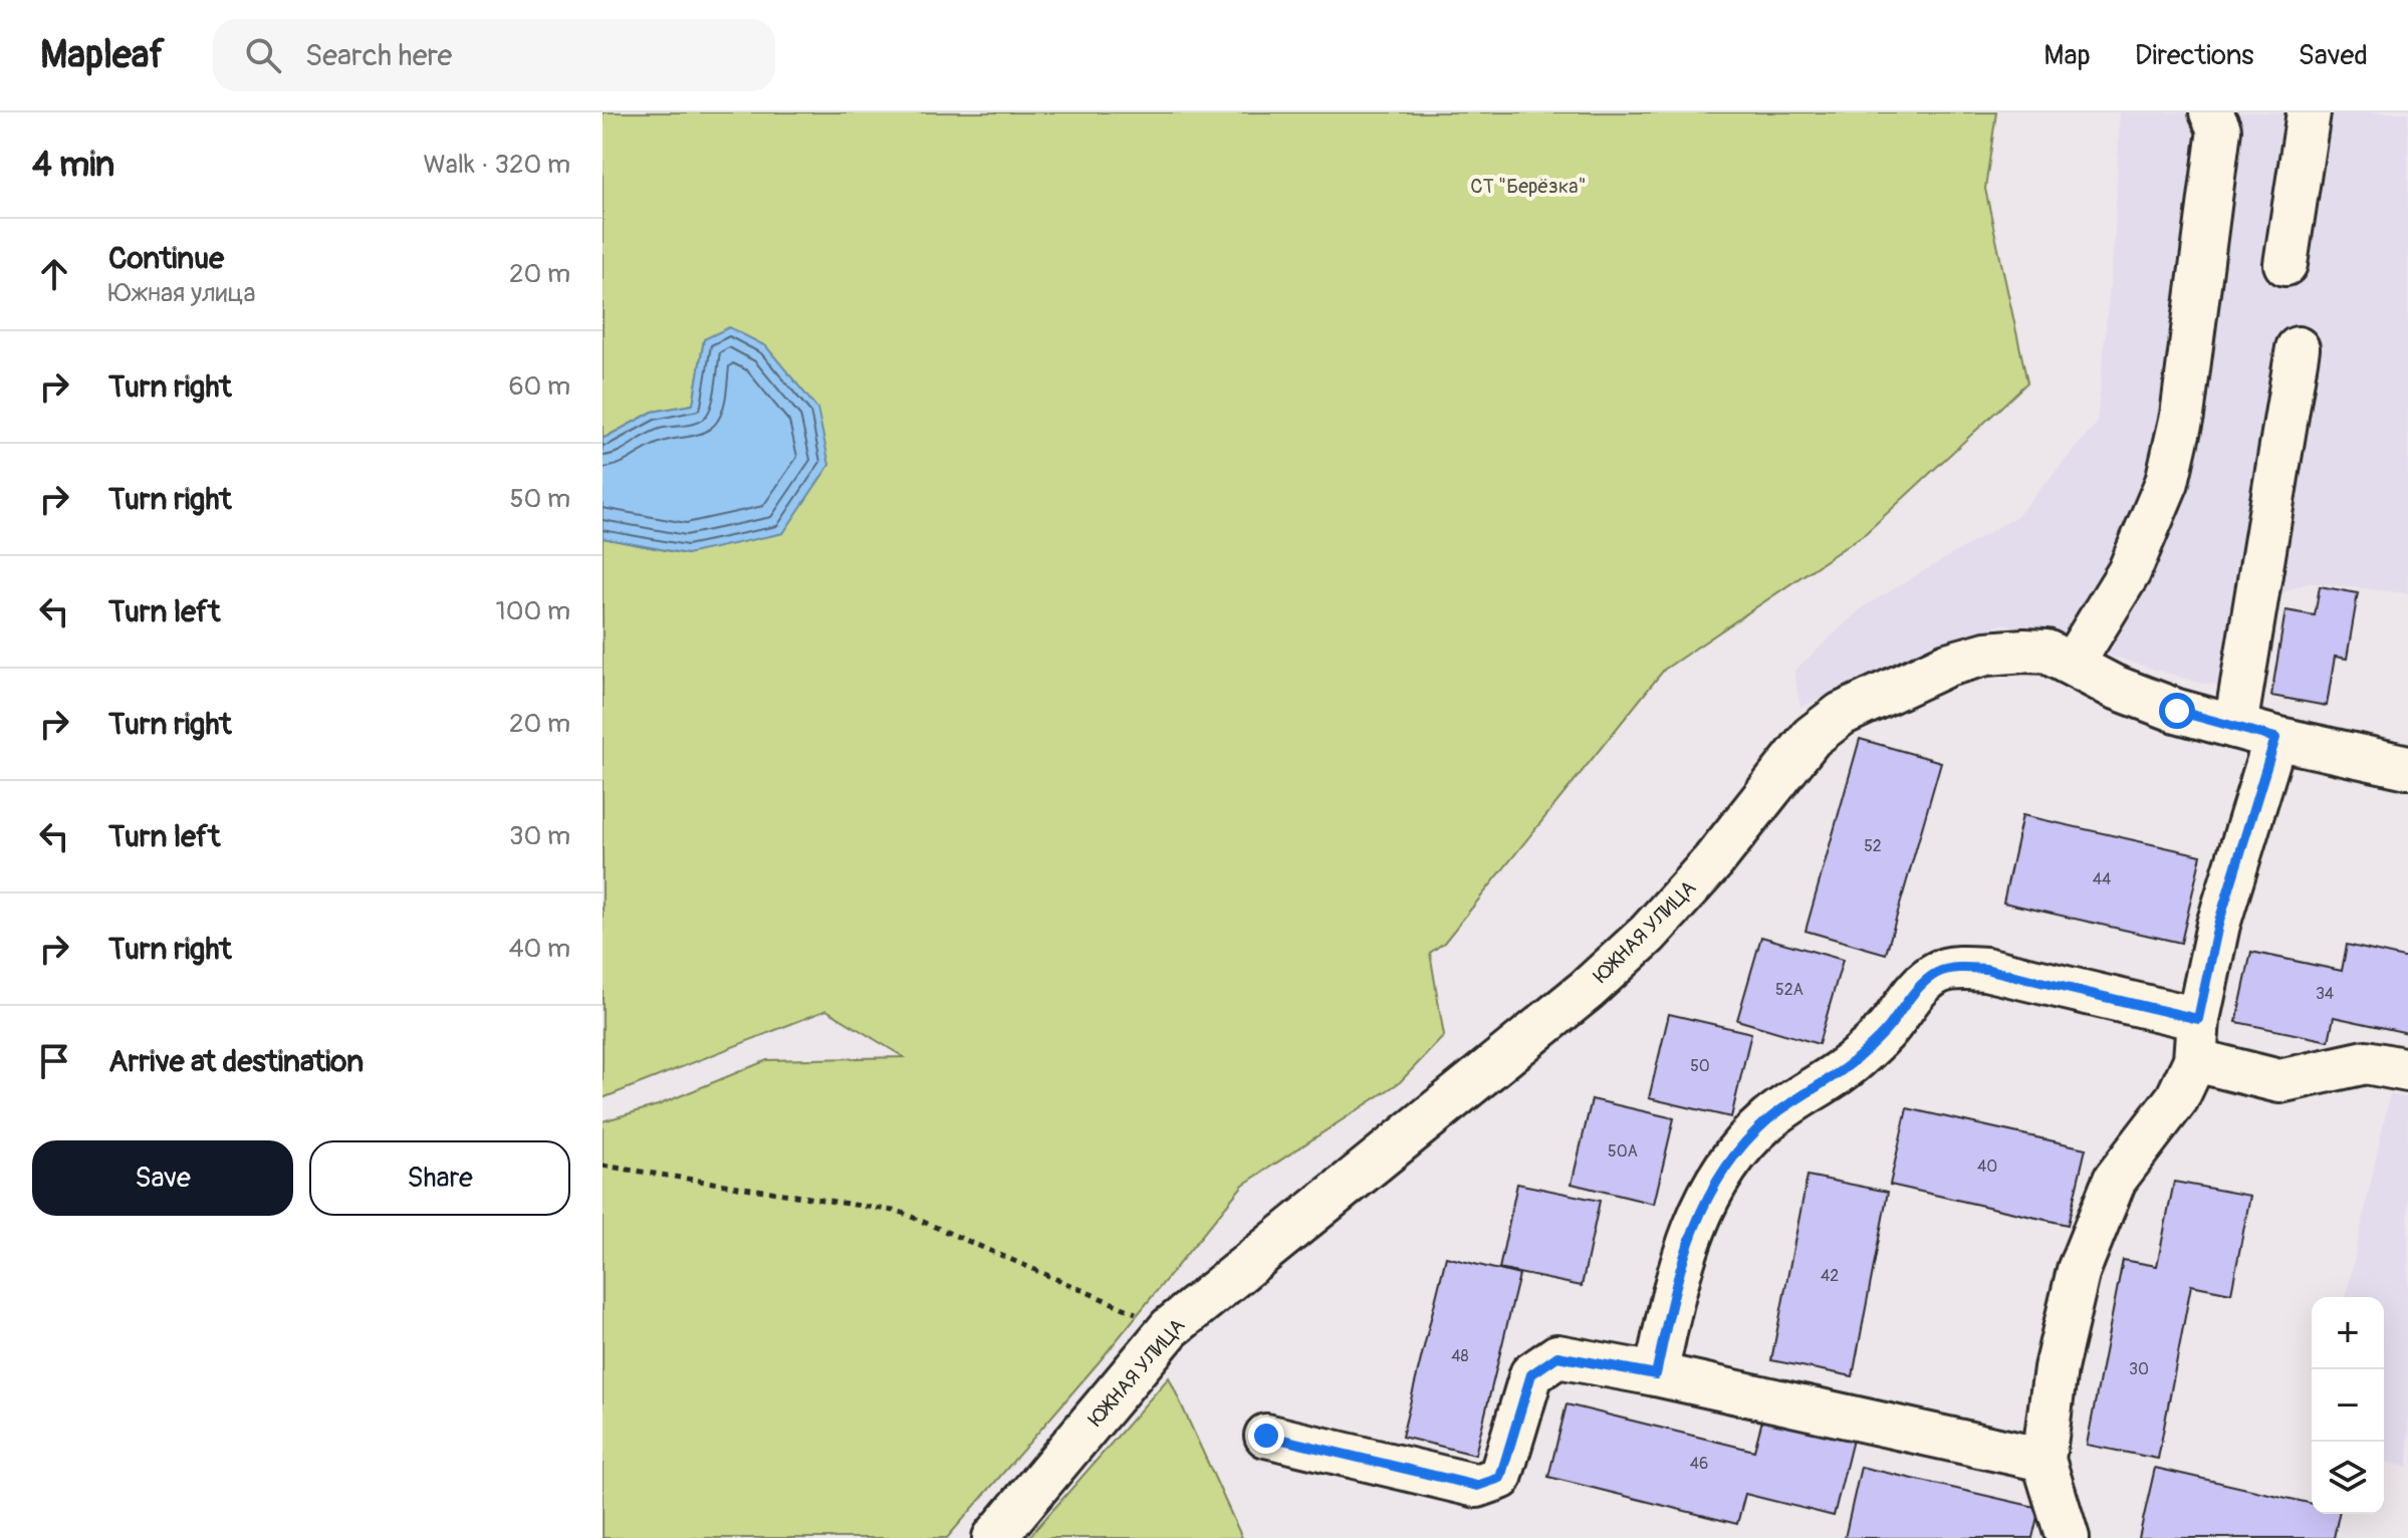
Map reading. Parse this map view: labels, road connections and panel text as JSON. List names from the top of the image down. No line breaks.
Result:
{"streets":{"street":["ЮЖНАЯ УЛИЦА"]},"parks":["СТ \"Берёзка\""],"house_numbers":["52","44","52А","34","50","50А","40","42","48","30","46"],"page":{"header":"Mapleaf","search":"Search here","nav":["Map","Directions","Saved"],"heading":["4 min","Walk · 320 m"],"list":[["Continue","Южная улица","20 m"],["Turn right","60 m"],["Turn right","50 m"],["Turn left","100 m"],["Turn right","20 m"],["Turn left","30 m"],["Turn right","40 m"],"Arrive at destination"],"buttons":["Save","Share"],"map_buttons":["+","−"]}}
